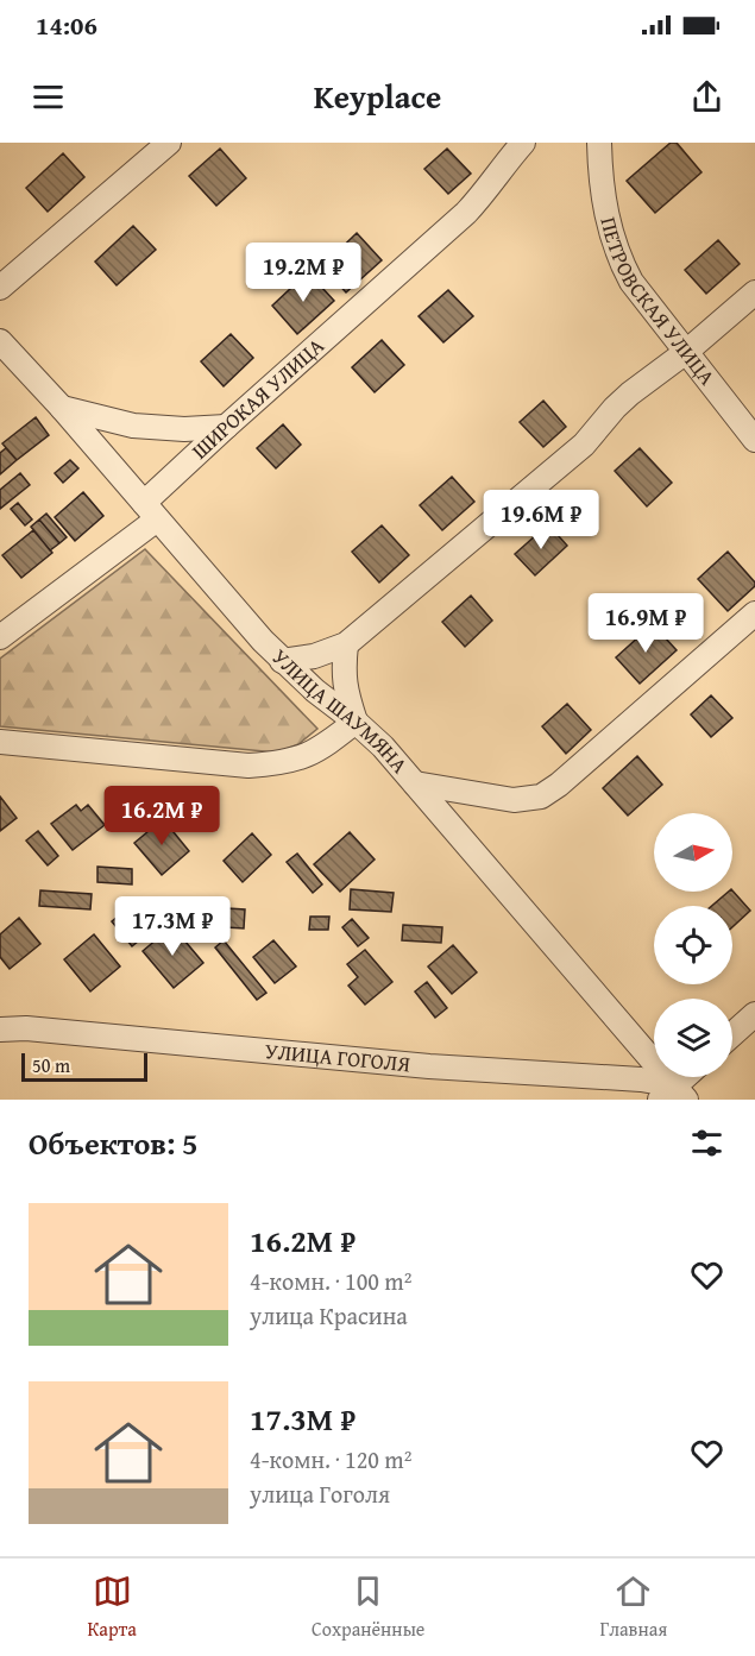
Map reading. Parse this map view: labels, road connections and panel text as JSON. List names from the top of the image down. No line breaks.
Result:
{"streets":{"street":["ПЕТРОВСКАЯ УЛИЦА","ШИРОКАЯ УЛИЦА","УЛИЦА ШАУМЯНА","УЛИЦА ГОГОЛЯ"]},"crossings":[["ШИРОКАЯ УЛИЦА","УЛИЦА ШАУМЯНА"],["УЛИЦА ШАУМЯНА","УЛИЦА ГОГОЛЯ"]],"scale_bar":"50 m","north":"right","page":{"status":"14:06","header":"Keyplace","price":["19.2M ₽","19.6M ₽","16.9M ₽","16.2M ₽","17.3M ₽"],"scale":"50 m","heading":"Объектов: 5","list":[{"name":"16.2M ₽","note":"4-комн. · 100 m² · улица Красина"},{"name":"17.3M ₽","note":"4-комн. · 120 m² · улица Гоголя"}],"tabs":["Карта","Сохранённые","Главная"]}}
